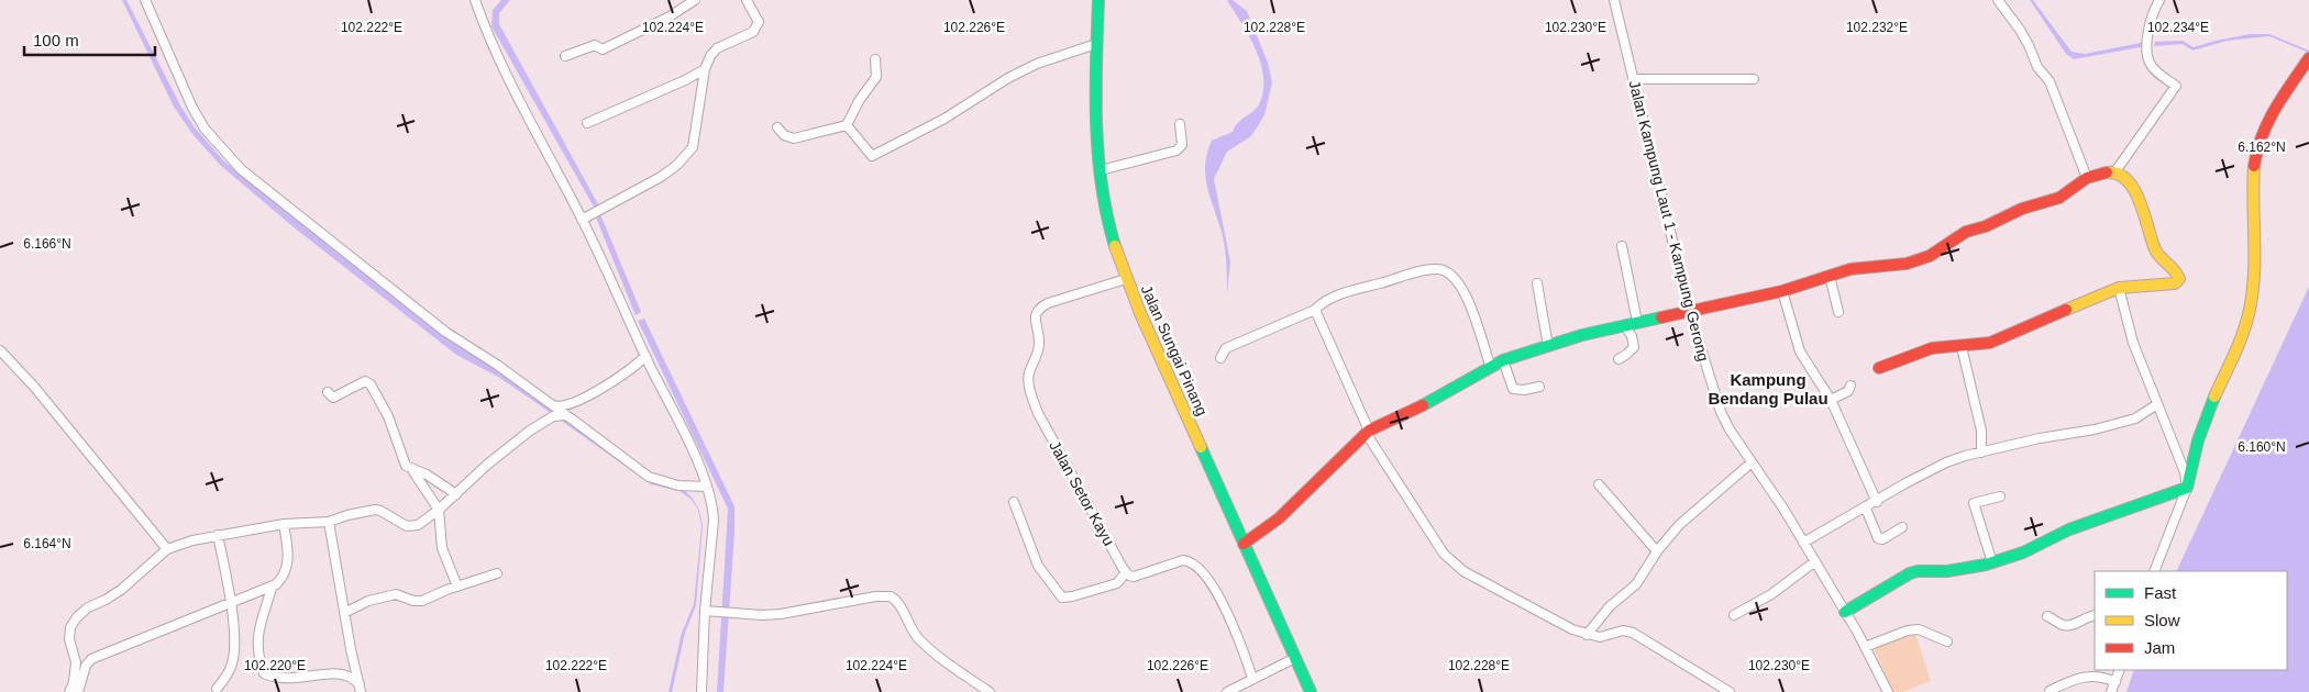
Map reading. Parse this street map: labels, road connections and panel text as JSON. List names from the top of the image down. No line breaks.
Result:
{"streets":{"street":["Jalan Kampung Laut 1 - Kampung Gerong","Jalan Sungai Pinang","Jalan Setor Kayu"]},"crossings":[["Jalan Sungai Pinang","Jalan Setor Kayu"]],"districts":["Kampung Bendang Pulau"],"legend":["Fast","Slow","Jam"],"scale_bar":"100 m","coordinates":["102.234°E","102.222°E","102.224°E","102.226°E","102.228°E","102.230°E","102.232°E","6.162°N","6.166°N","6.160°N","6.164°N","102.220°E"]}
